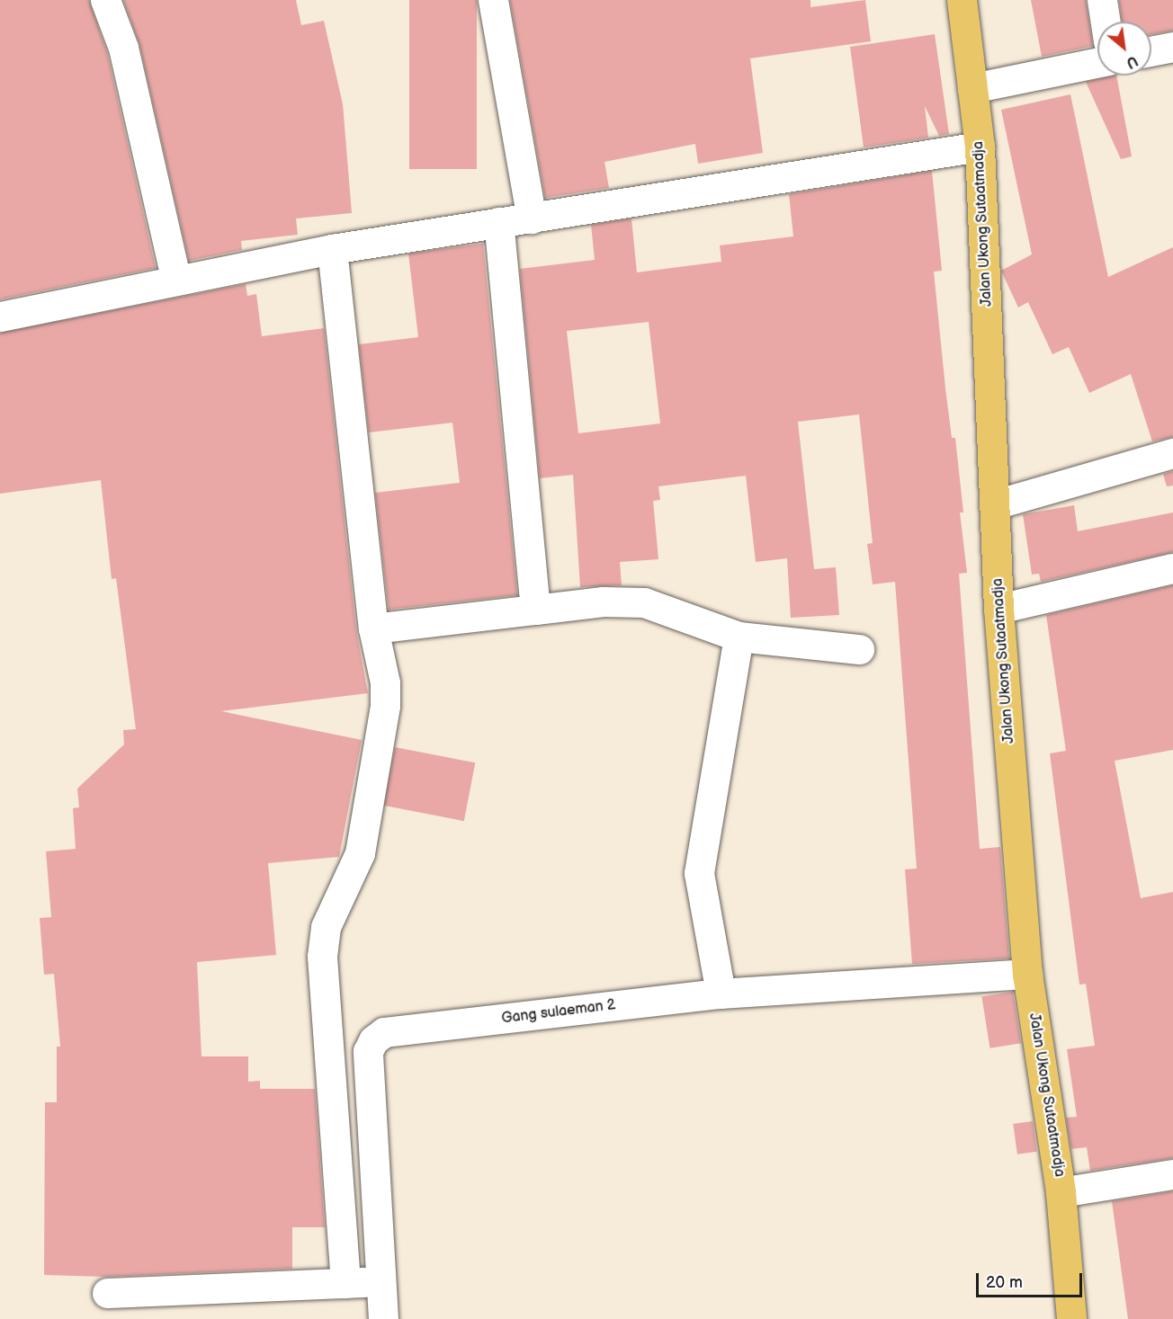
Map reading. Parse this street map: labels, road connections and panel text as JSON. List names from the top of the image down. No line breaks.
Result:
{"streets":{"main road":["Jalan Ukong Sutaatmadja"],"street":["Gang sulaeman 2"]},"crossings":[["Jalan Ukong Sutaatmadja","Gang sulaeman 2"]],"scale_bar":"20 m","north":"bottom right"}
